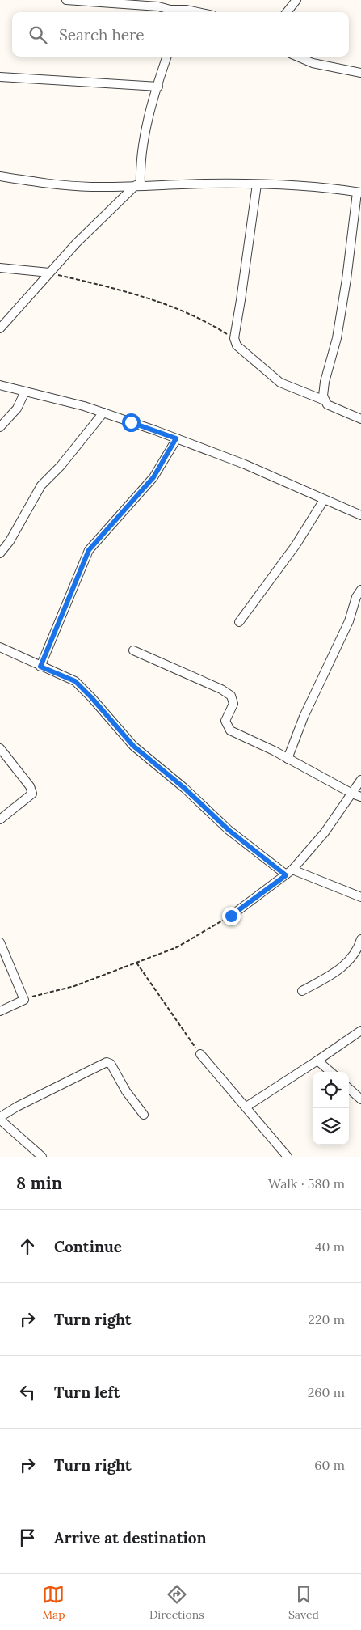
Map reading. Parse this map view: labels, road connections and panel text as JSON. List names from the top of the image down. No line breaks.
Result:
{"page":{"search":"Search here","heading":["8 min","Walk · 580 m"],"list":[["Continue","40 m"],["Turn right","220 m"],["Turn left","260 m"],["Turn right","60 m"],"Arrive at destination"],"nav":["Map","Directions","Saved"]}}
